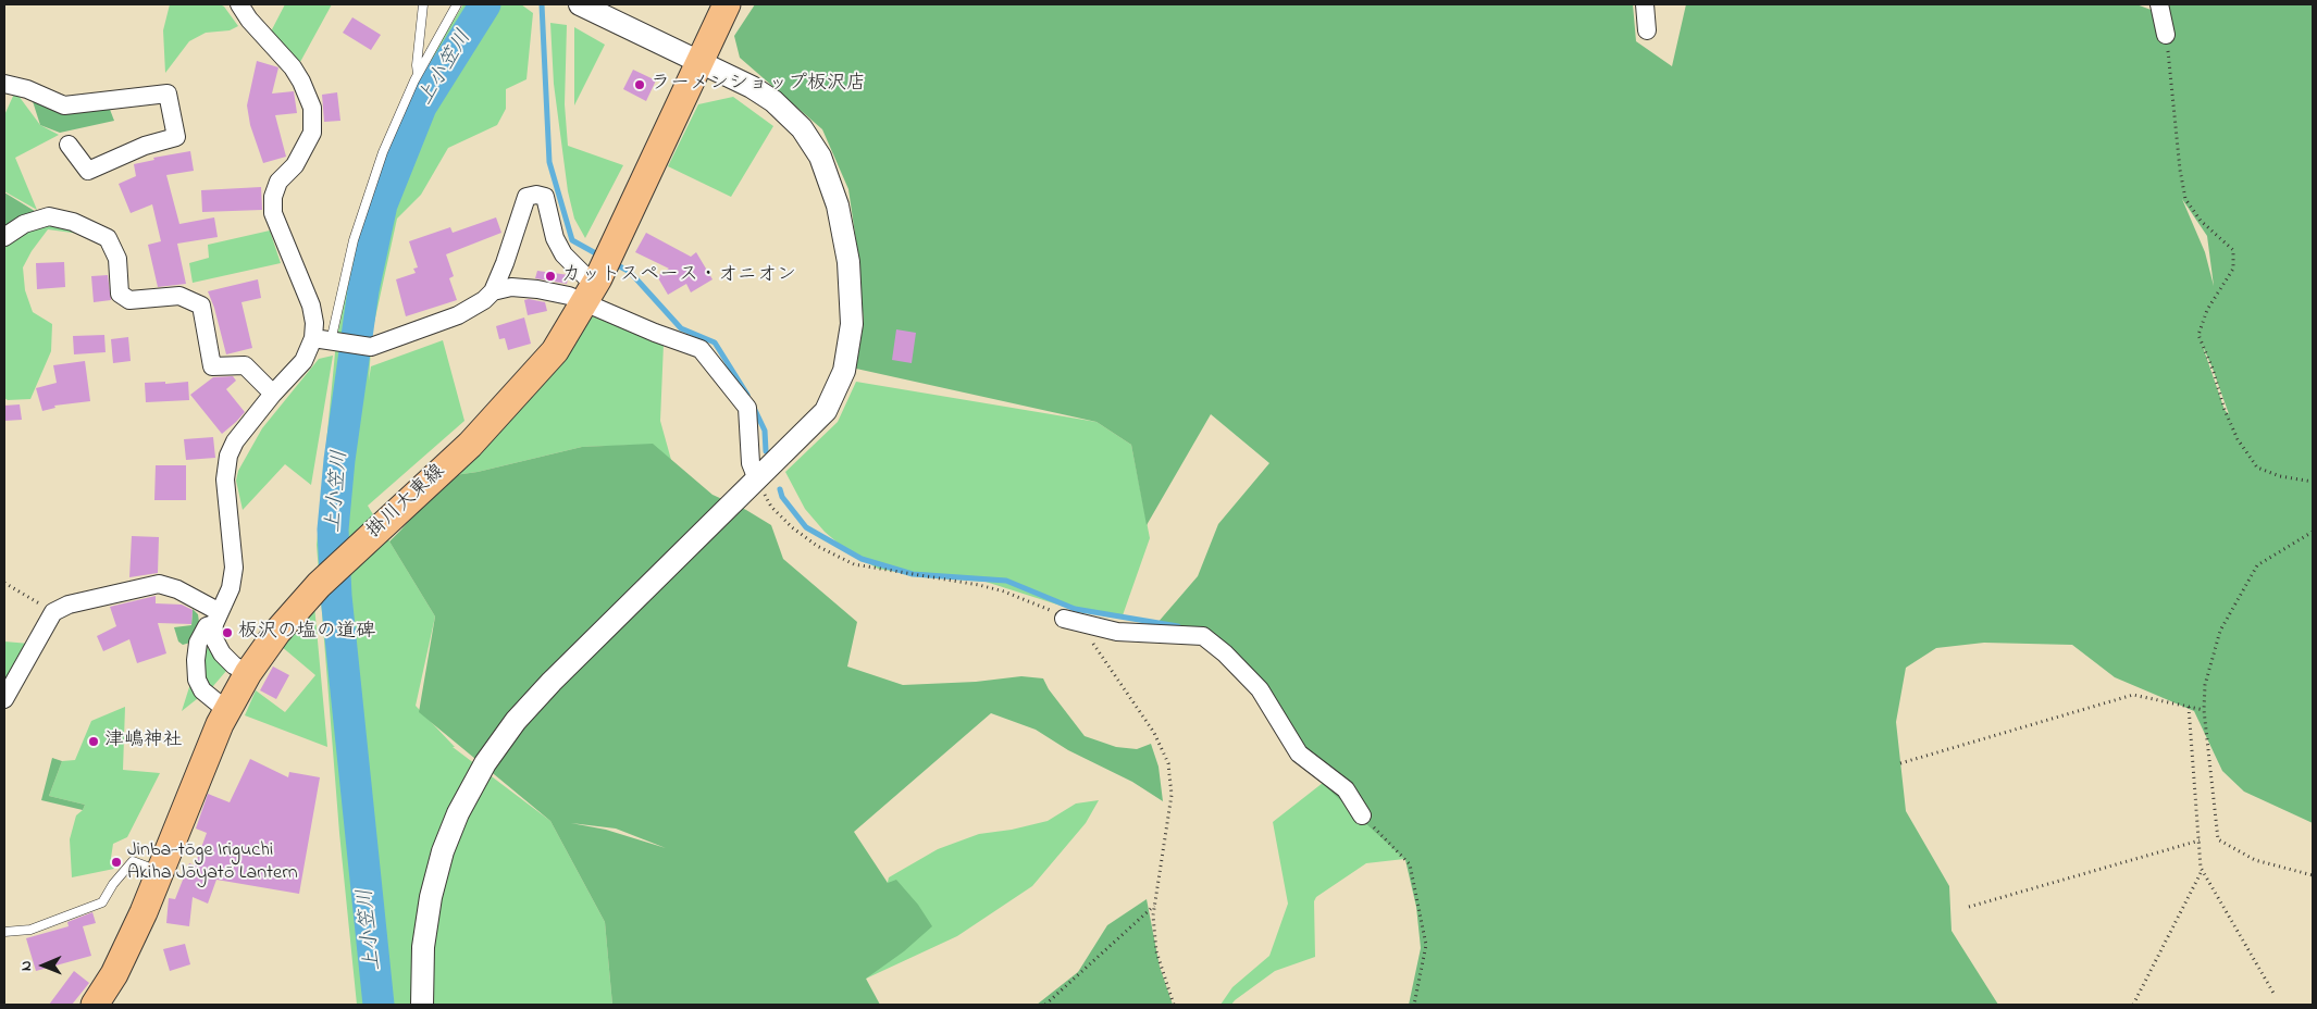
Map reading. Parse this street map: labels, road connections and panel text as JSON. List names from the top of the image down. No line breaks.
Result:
{"streets":{"main road":["掛川大東線"]},"water":["上小笠川"],"places":["ラーメンショップ板沢店","カットスペース・オニオン","板沢の塩の道碑","津嶋神社","Jinba-tōge Iriguchi Akiha Jōyatō Lantern"],"north":"left"}
